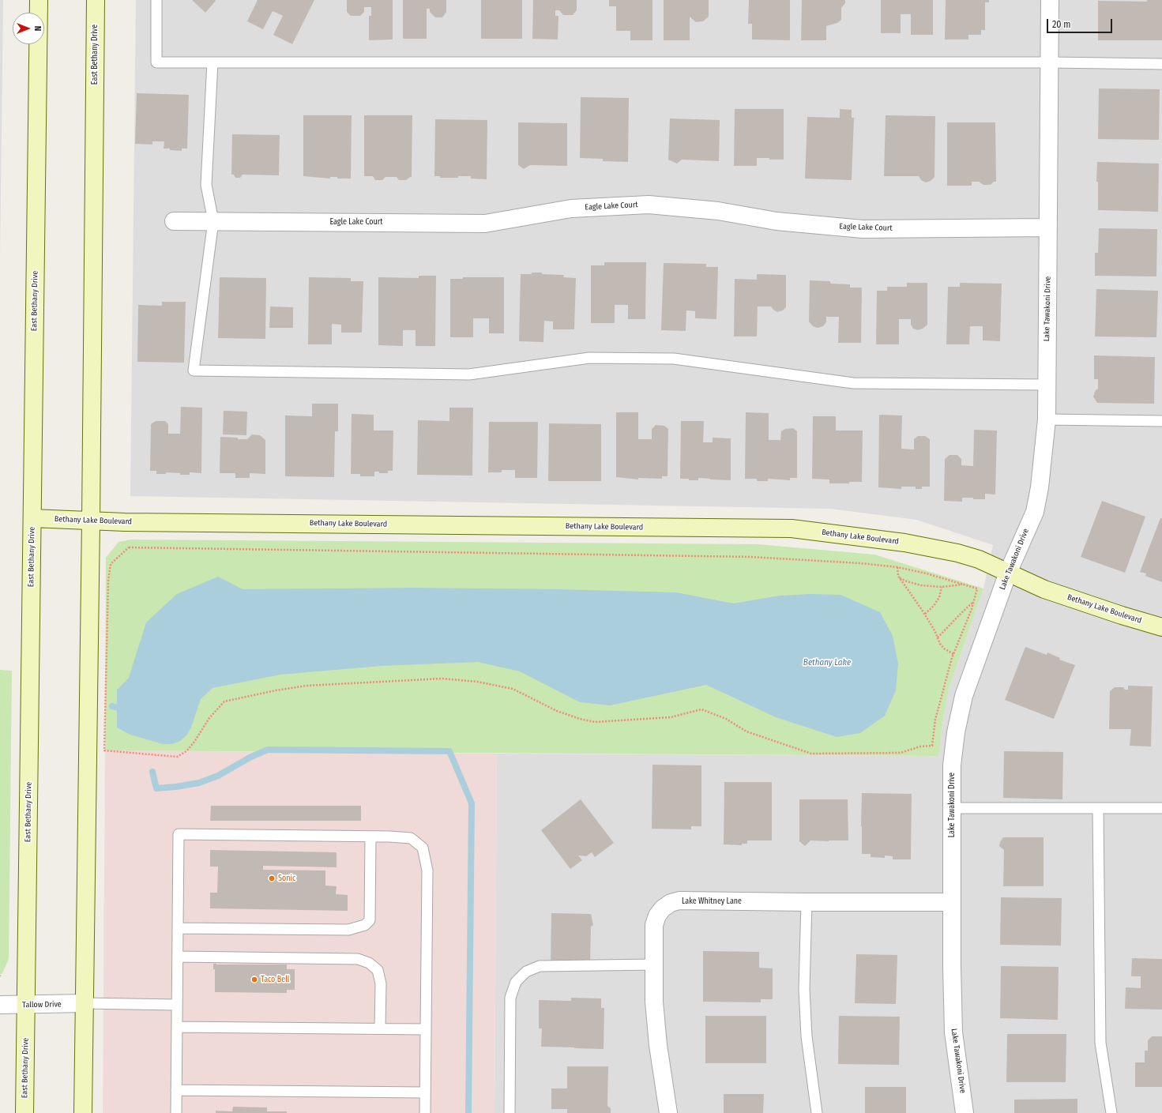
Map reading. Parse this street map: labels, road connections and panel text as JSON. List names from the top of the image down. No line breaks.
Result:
{"streets":{"main road":["East Bethany Drive","Bethany Lake Boulevard"],"street":["Eagle Lake Court","Lake Tawakoni Drive","Lake Whitney Lane","Tallow Drive"]},"crossings":[["East Bethany Drive","Bethany Lake Boulevard"],["East Bethany Drive","Tallow Drive"],["Eagle Lake Court","Lake Tawakoni Drive"],["Lake Tawakoni Drive","Bethany Lake Boulevard"],["Lake Tawakoni Drive","Lake Whitney Lane"]],"water":["Bethany Lake"],"places":["Sonic","Taco Bell"],"scale_bar":"20 m","north":"right"}
